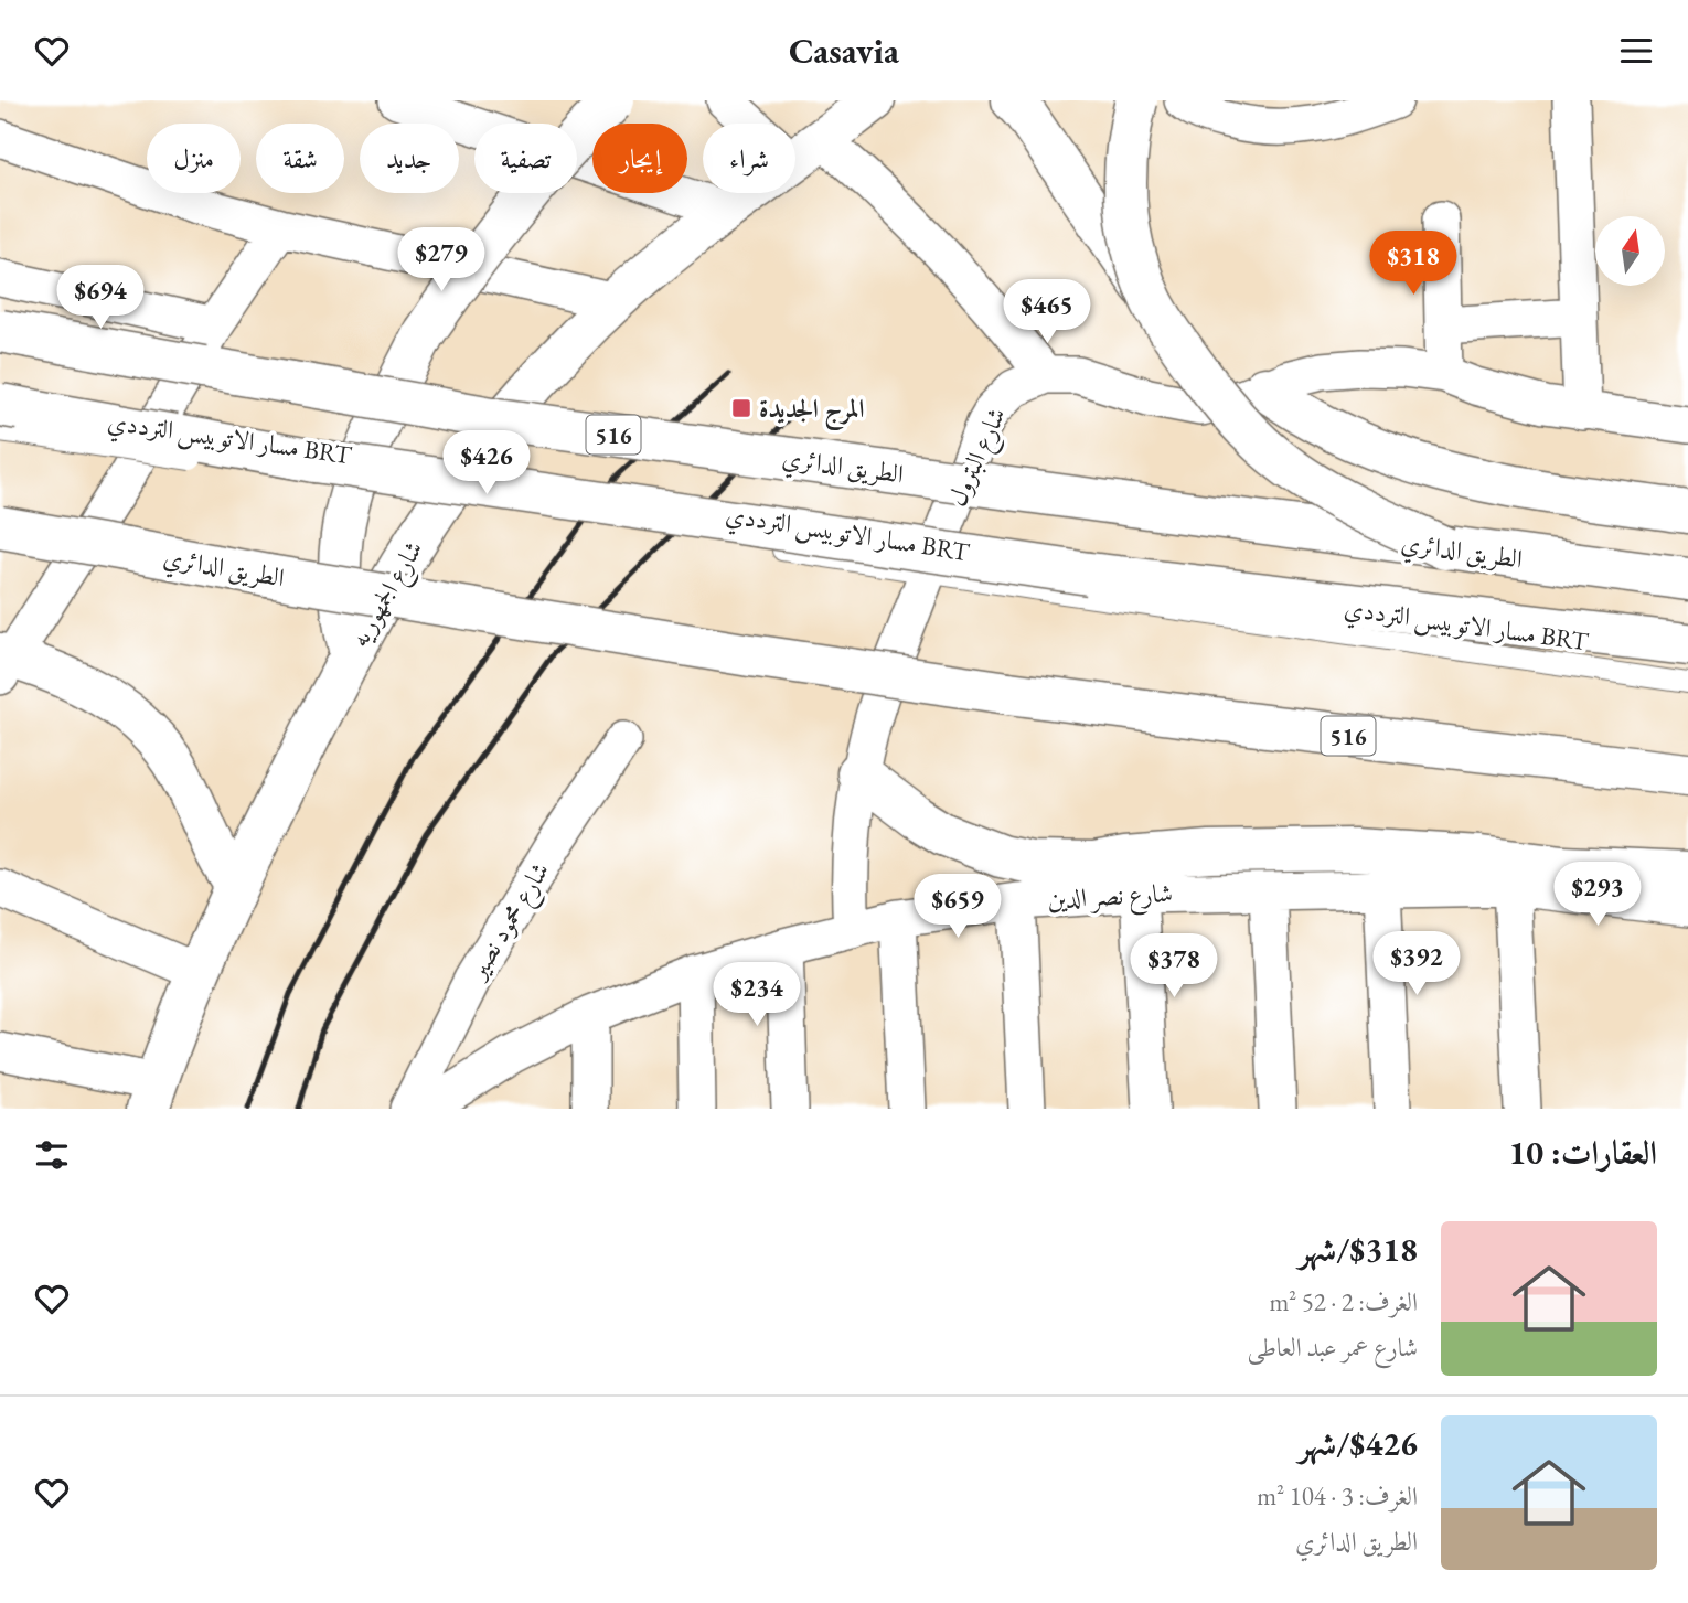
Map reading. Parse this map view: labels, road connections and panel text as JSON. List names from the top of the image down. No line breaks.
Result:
{"streets":{"main road":["516","الطريق الدائري","شارع الجمهوريه"],"street":["شارع البترول","شارع نصر الدين","شارع محمود نصير"],"lane":["مسار الاتوبيس الترددي BRT"]},"crossings":[["شارع البترول","شارع نصر الدين"]],"places":{"transit":["المرج الجديدة"]},"north":"top","page":{"header":"Casavia","chip":["شراء","إيجار","تصفية","جديد","شقة","منزل"],"price":["$279","$318","$694","$465","$426","$293","$659","$392","$378","$234"],"heading":"العقارات: 10","list":[{"name":"$318/شهر","note":"الغرف: 2 · 52 m² · شارع عمر عبد العاطى"},{"name":"$426/شهر","note":"الغرف: 3 · 104 m² · الطريق الدائري"}]}}
